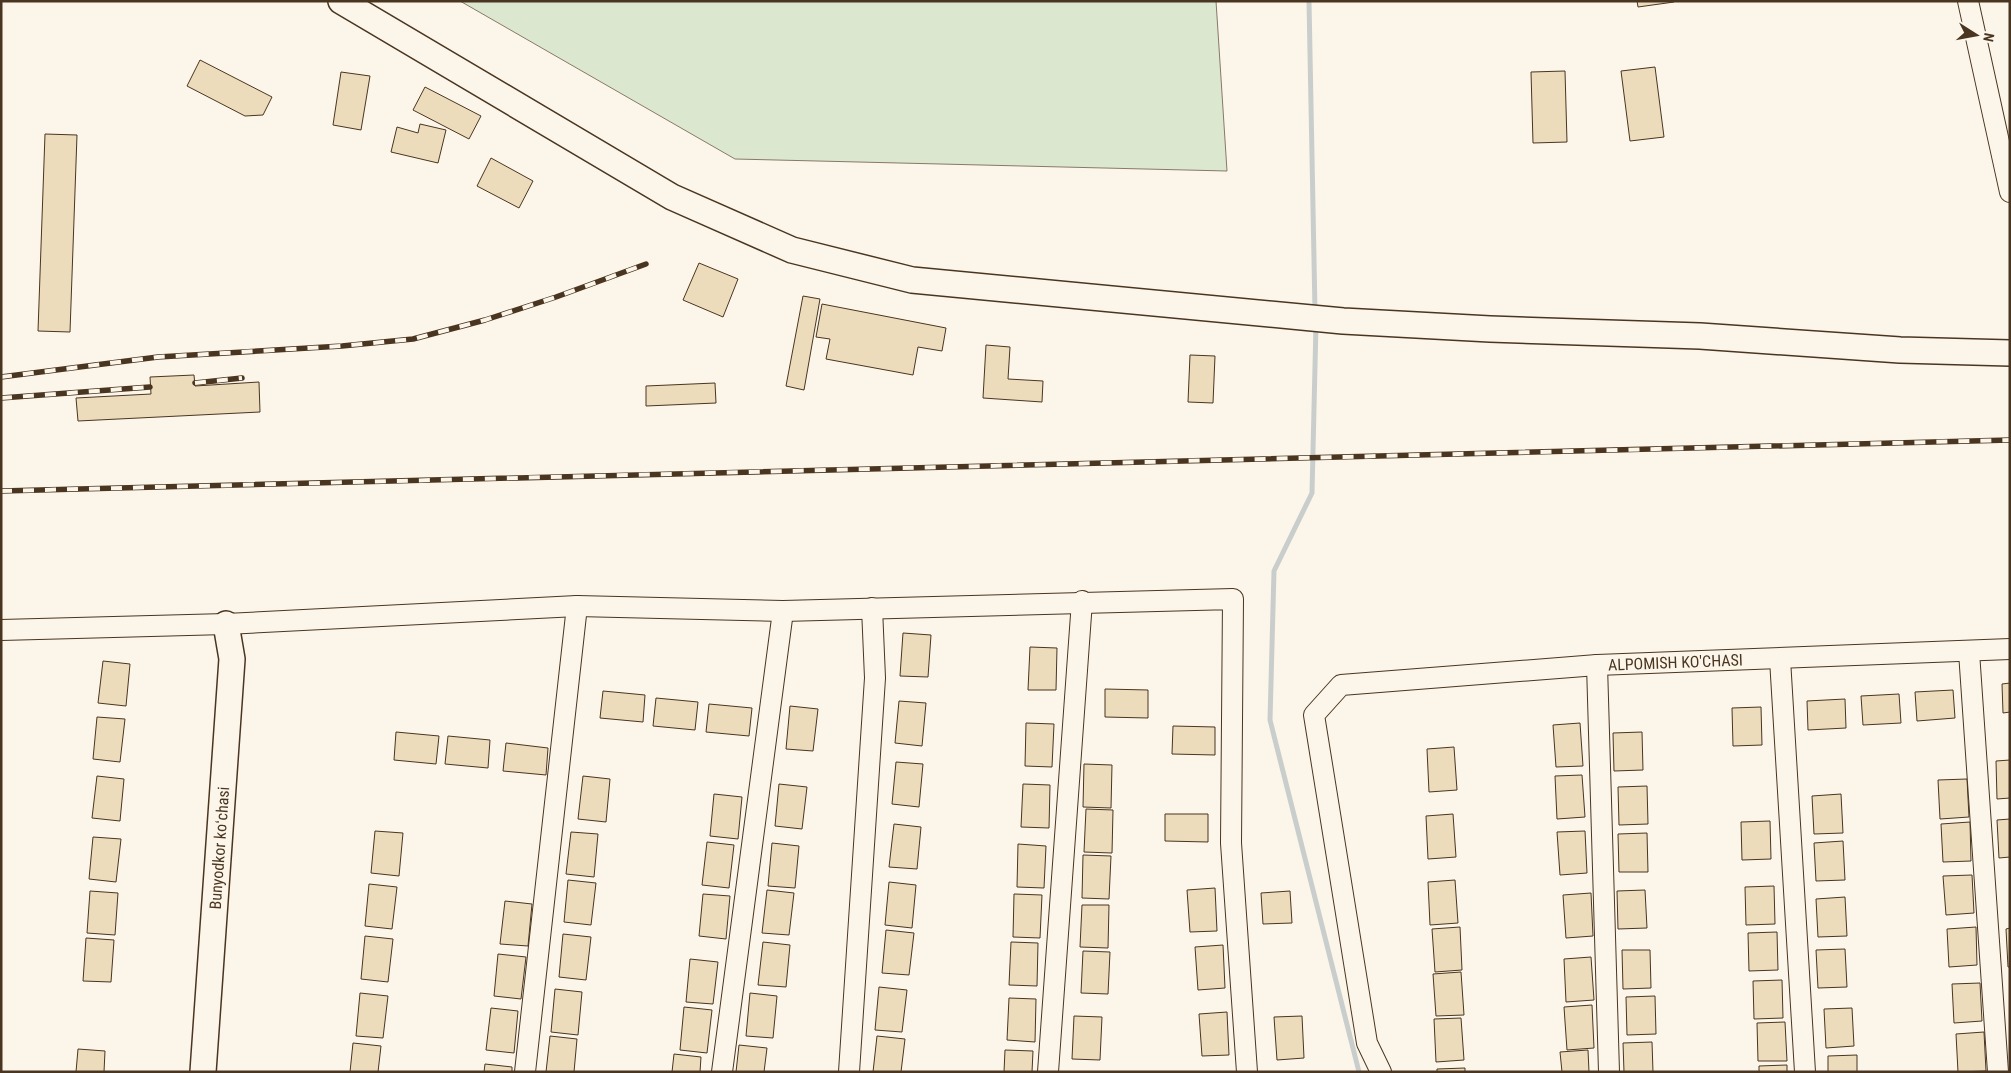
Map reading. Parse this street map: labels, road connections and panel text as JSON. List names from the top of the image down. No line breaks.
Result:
{"streets":{"main road":["Bunyodkor koʻchasi"],"street":["ALPOMISH KO'CHASI"]},"north":"right"}
